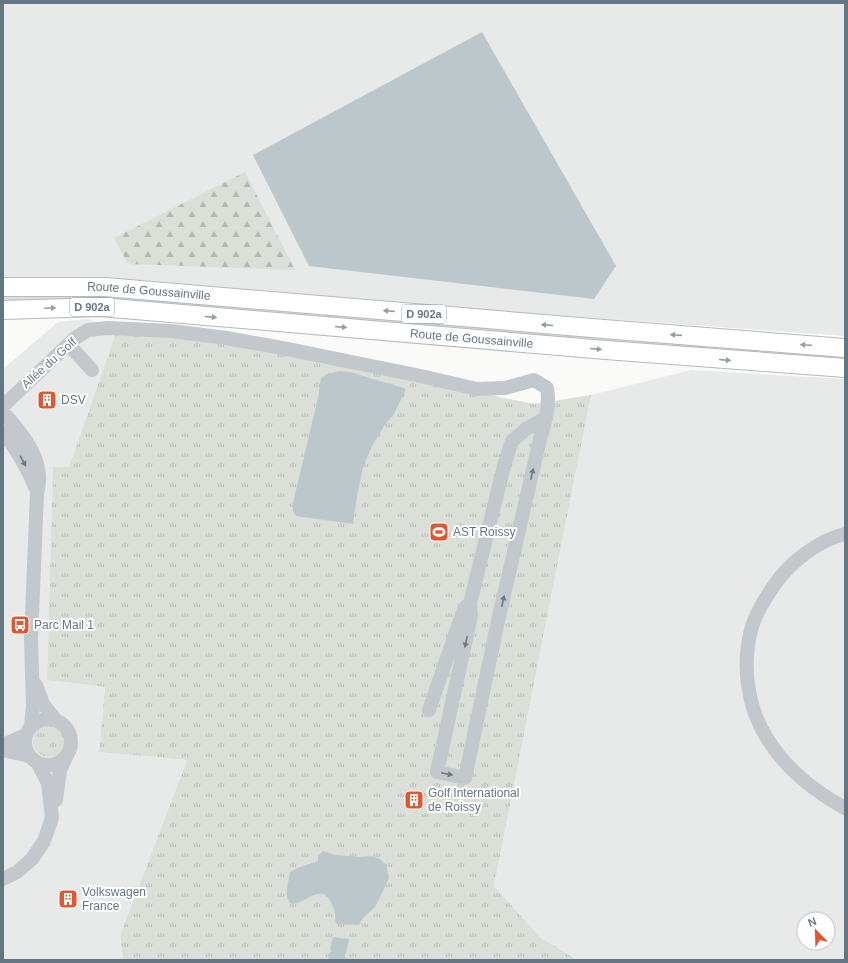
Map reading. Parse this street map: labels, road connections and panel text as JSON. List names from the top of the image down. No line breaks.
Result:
{"streets":{"main road":["Route de Goussainville","D 902a"],"street":["Allée du Golf"]},"places":{"building":["DSV","Golf International de Roissy","Volkswagen France"],"sports":["AST Roissy"],"bus stop":["Parc Mail 1"]},"north":"top left"}
